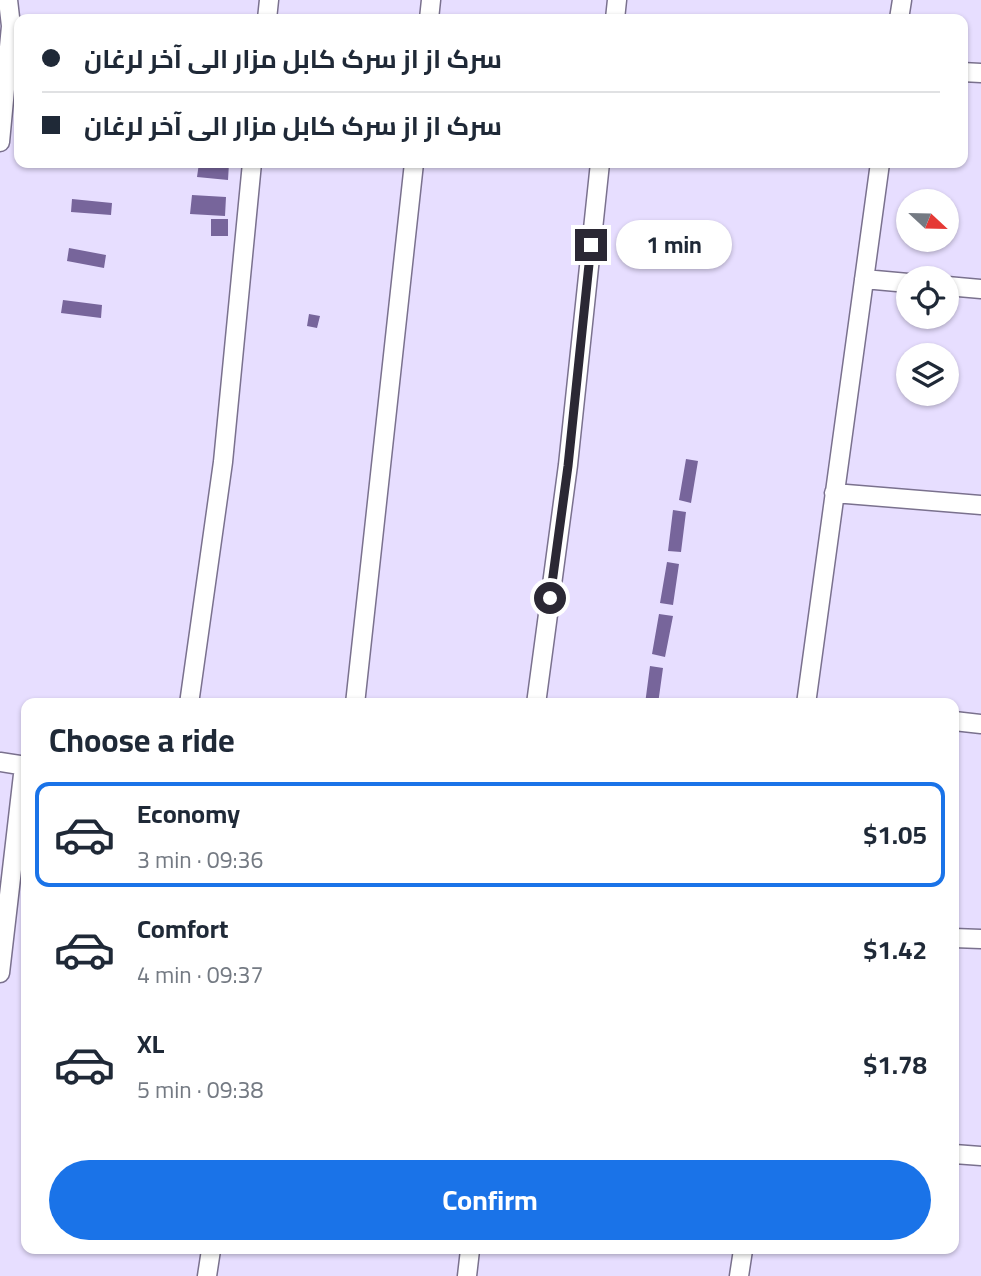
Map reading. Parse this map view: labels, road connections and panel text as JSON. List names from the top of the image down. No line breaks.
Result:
{"north":"right","page":{"banner":["سرک از از سرک کابل مزار الی آخر لرغان","سرک از از سرک کابل مزار الی آخر لرغان"],"bubble":"1 min","heading":"Choose a ride","list":[{"name":"Economy","note":"3 min · 09:36","value":"$1.05"},{"name":"Comfort","note":"4 min · 09:37","value":"$1.42"},{"name":"XL","note":"5 min · 09:38","value":"$1.78"}],"buttons":"Confirm"}}
